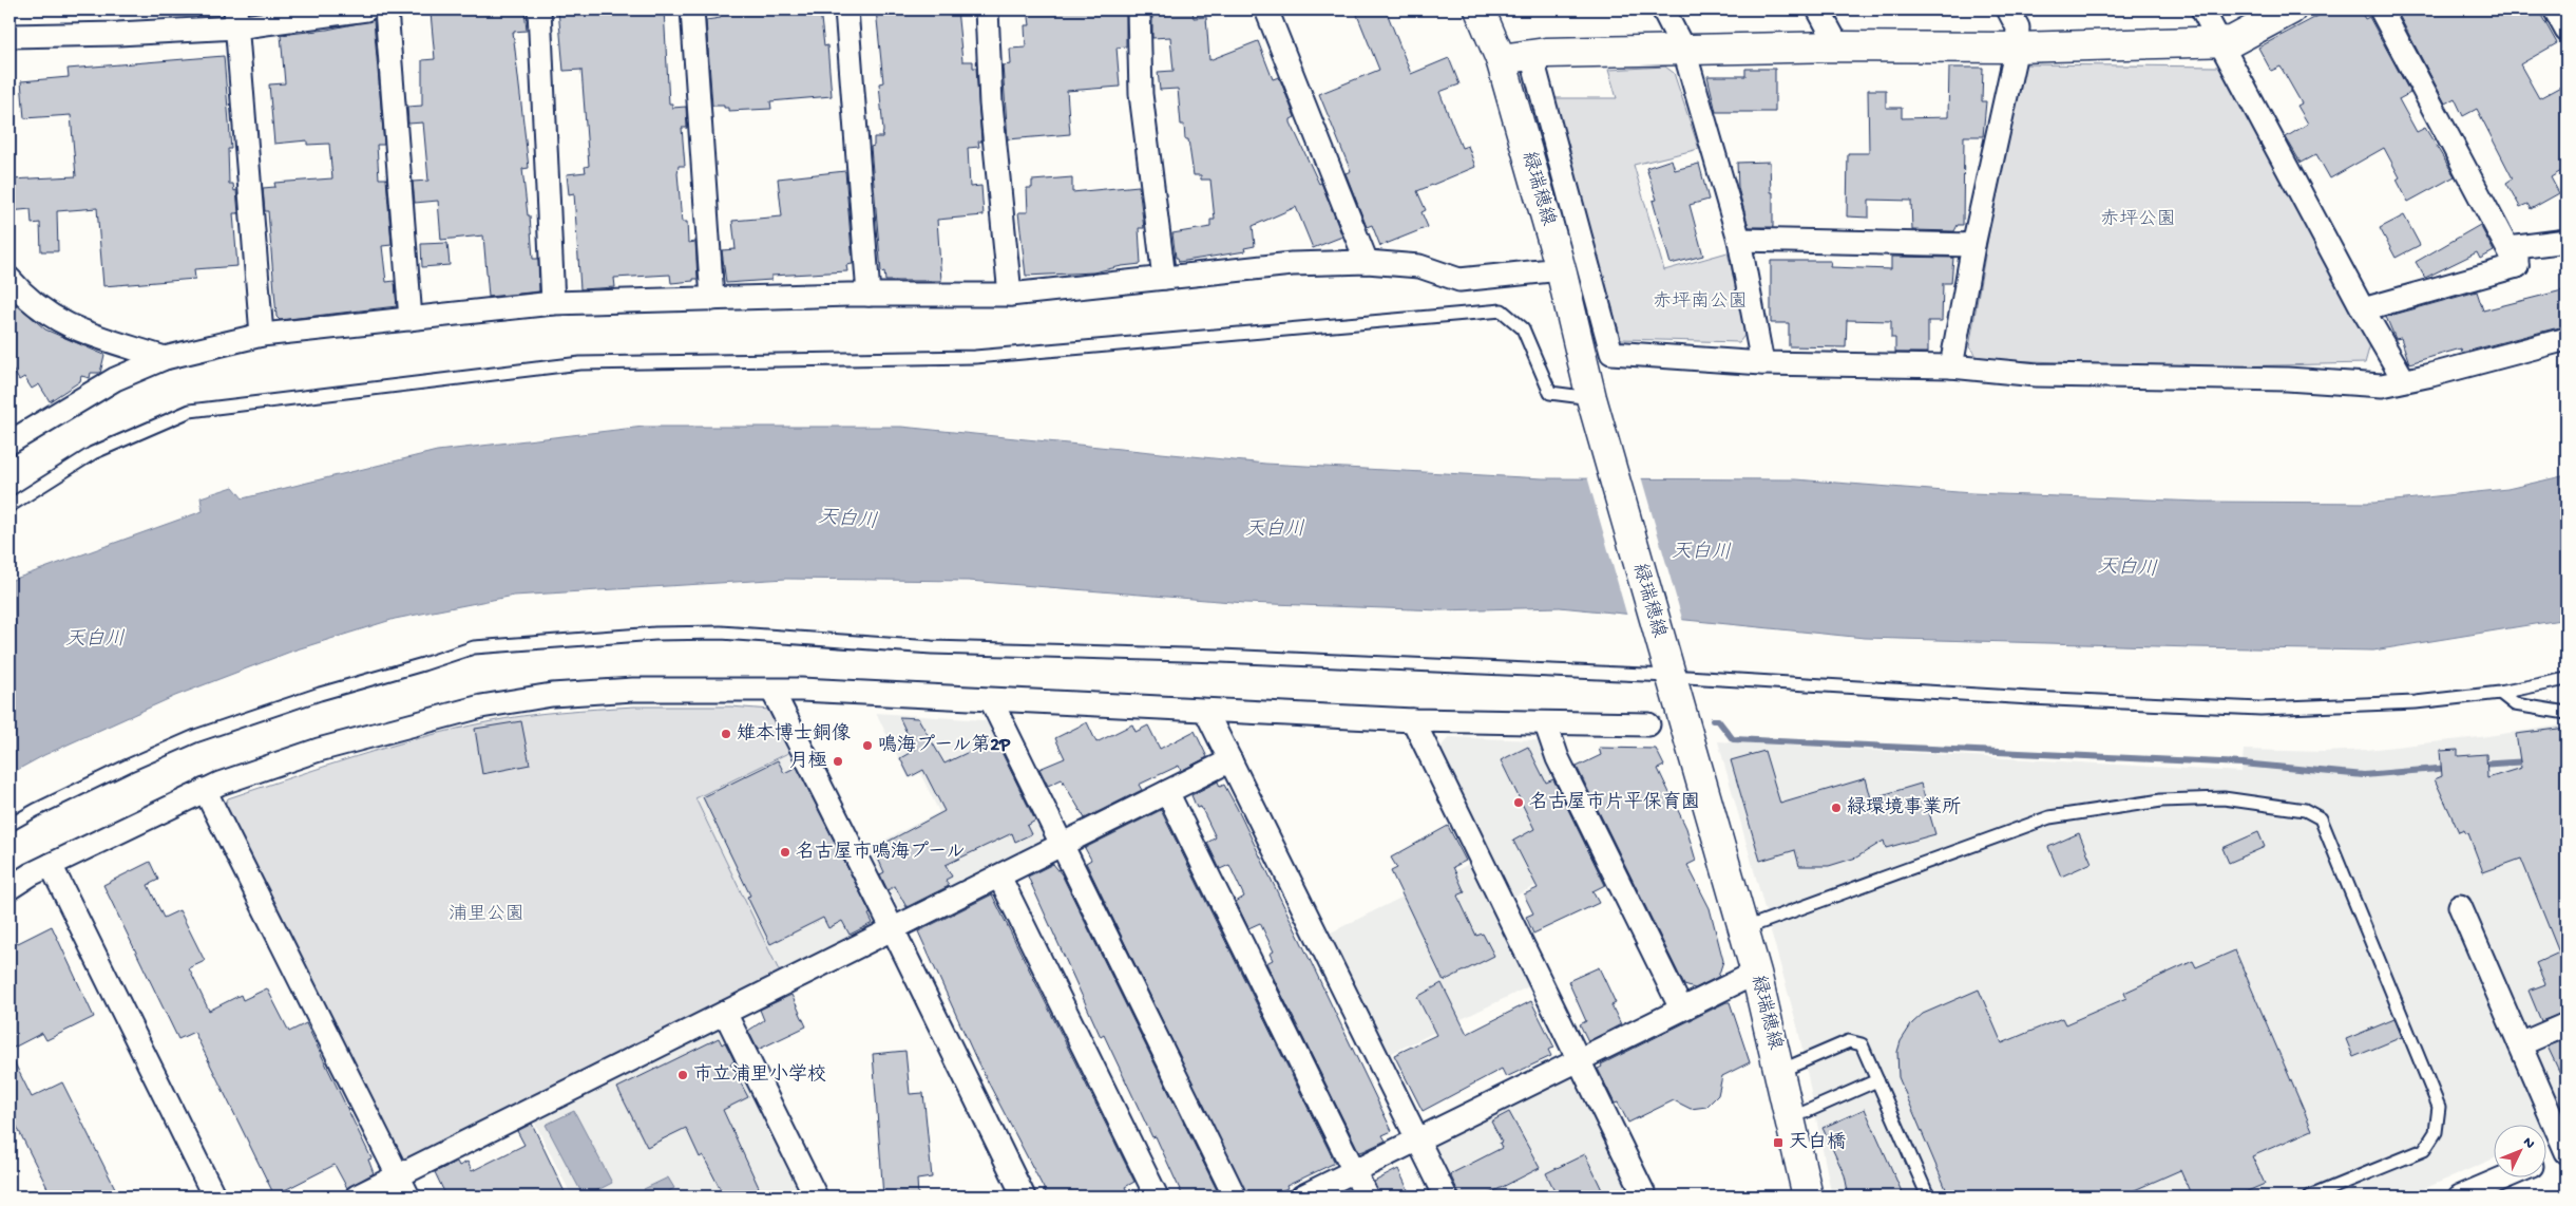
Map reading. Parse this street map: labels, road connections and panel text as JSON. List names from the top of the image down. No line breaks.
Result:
{"streets":{"main road":["緑瑞穂線"]},"water":["天白川"],"parks":["赤坪公園","赤坪南公園","浦里公園"],"places":{"other":["雉本博士銅像","鳴海プール第2P","月極","名古屋市片平保育園","緑環境事業所","名古屋市鳴海プール","市立浦里小学校"],"transit":["天白橋"]},"north":"top right"}
